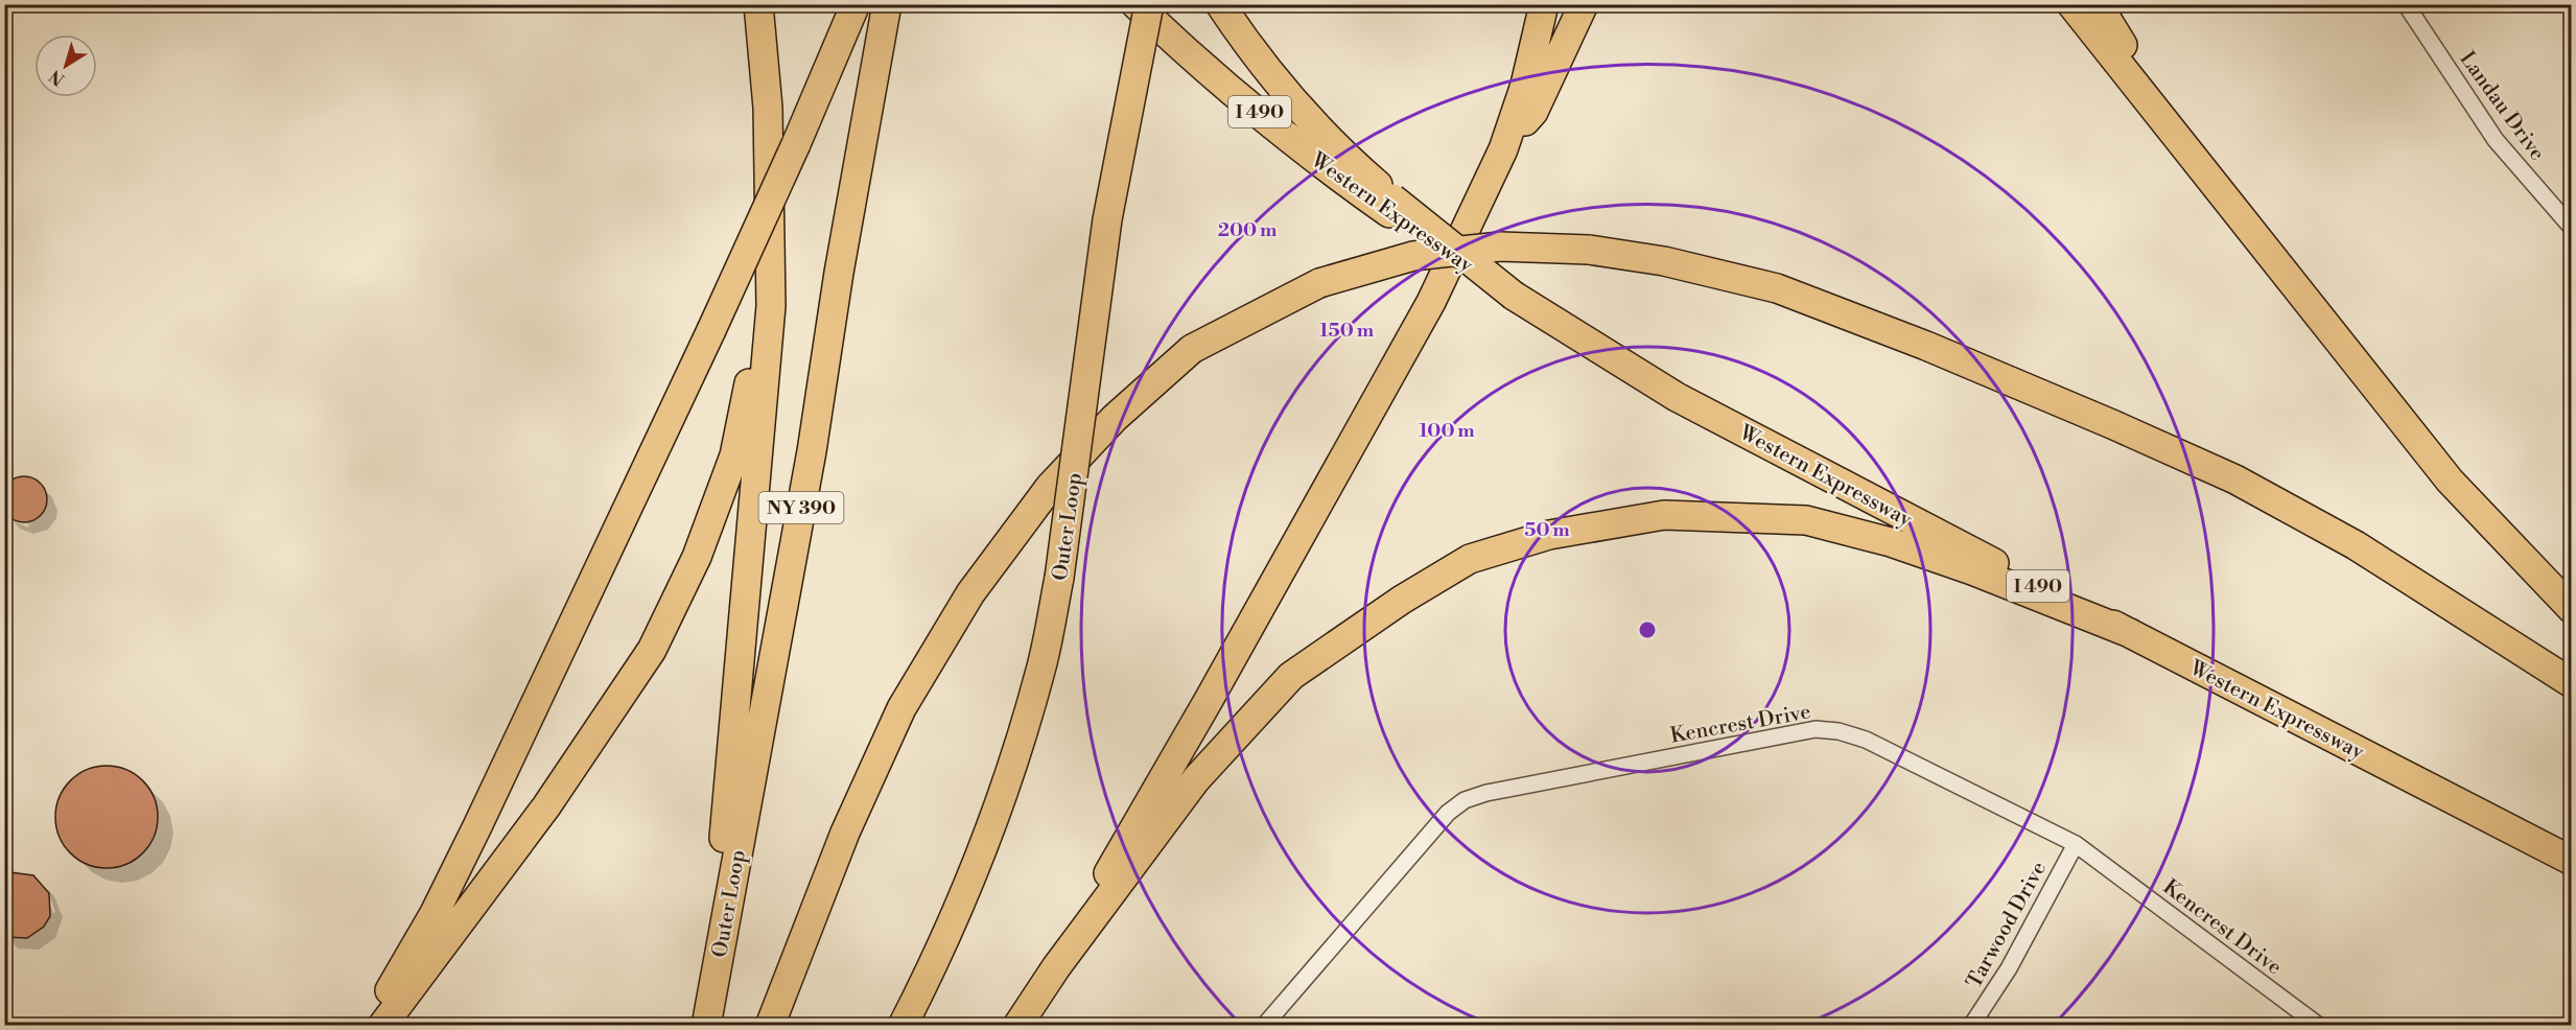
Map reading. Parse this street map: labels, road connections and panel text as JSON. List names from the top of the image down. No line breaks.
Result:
{"streets":{"highway":["I 490","Western Expressway","NY 390","Outer Loop"],"street":["Landau Drive","Kencrest Drive","Tarwood Drive"]},"crossings":[["Kencrest Drive","Tarwood Drive"]],"north":"bottom left","rings":["200 m","150 m","100 m","50 m"]}
